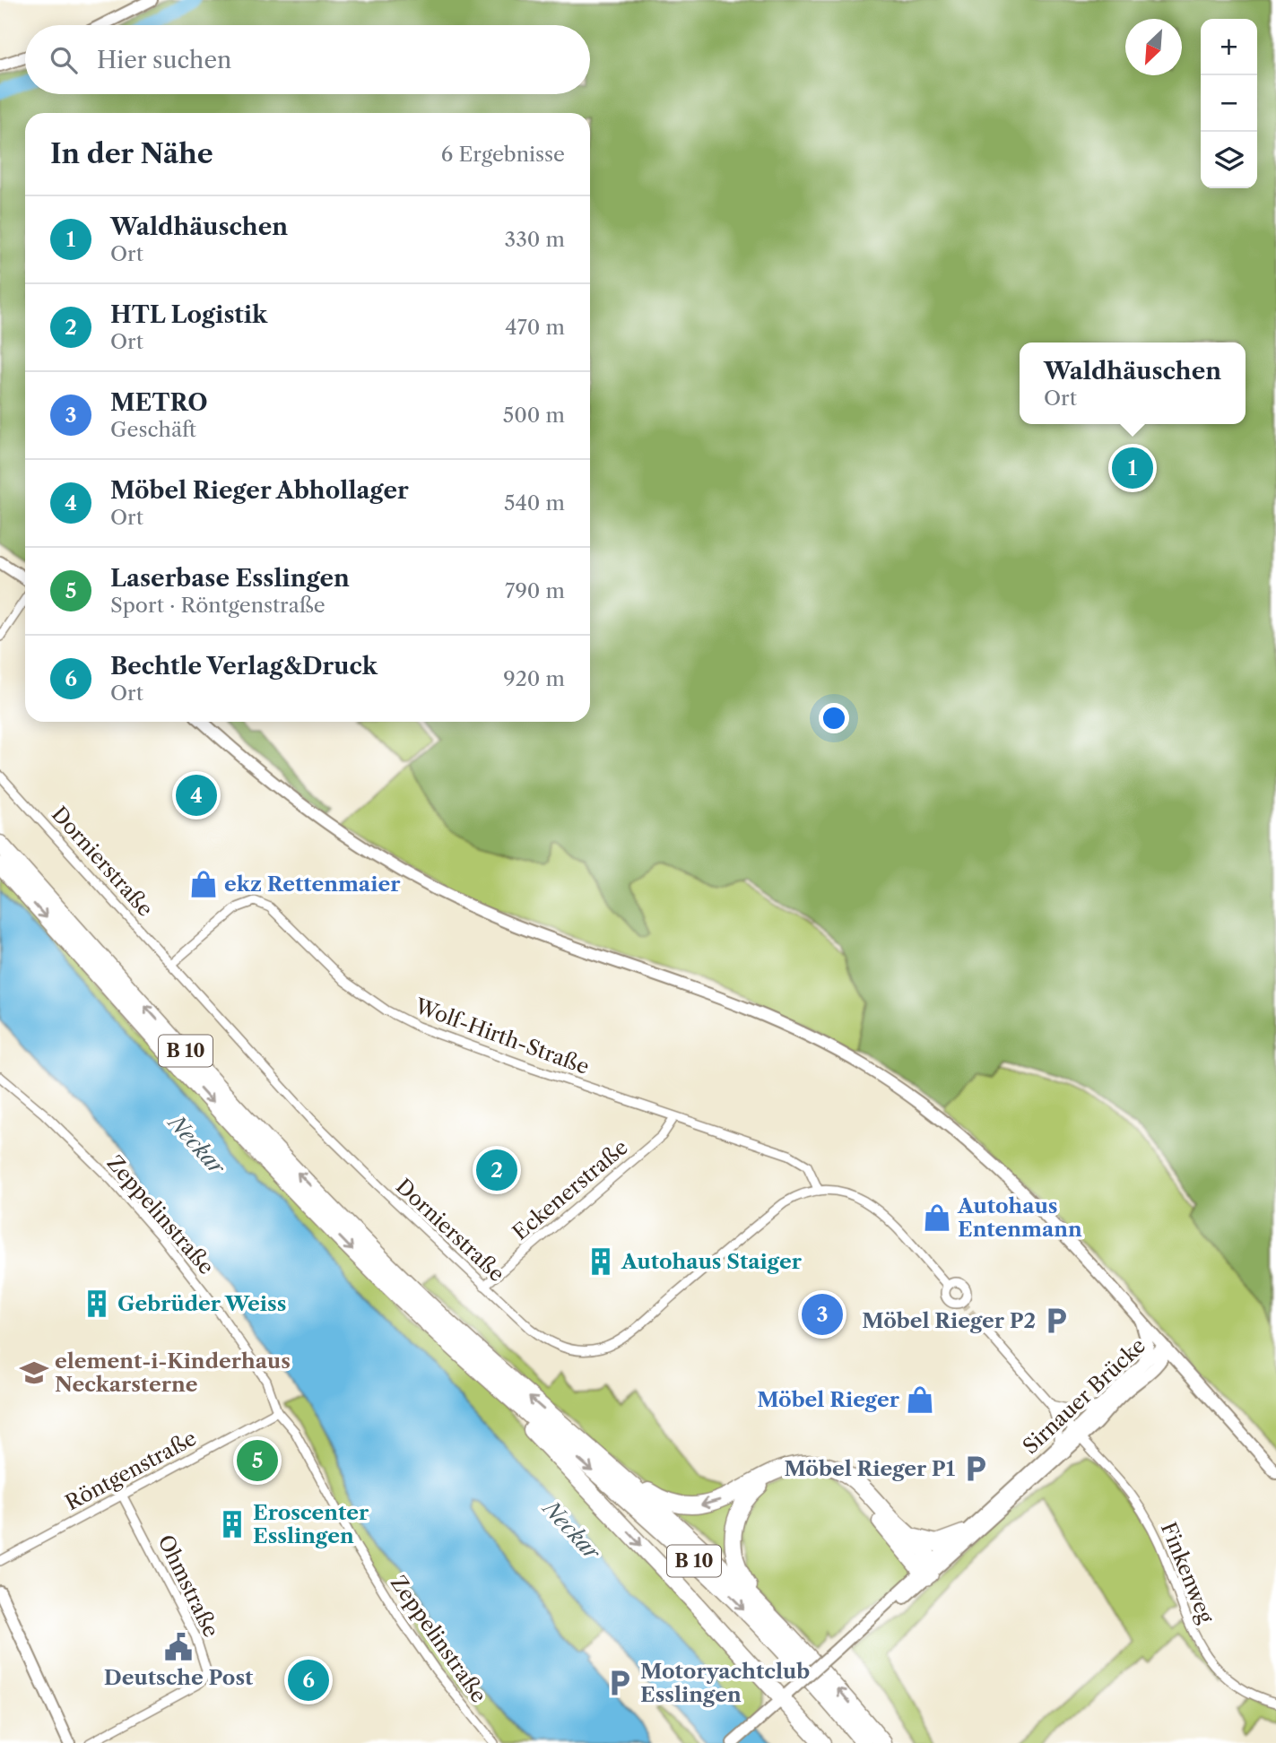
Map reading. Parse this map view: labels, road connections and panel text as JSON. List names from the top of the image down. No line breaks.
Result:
{"streets":{"highway":["B 10"],"main road":["Sirnauer Brücke"],"street":["Dornierstraße","Wolf-Hirth-Straße","Eckenerstraße","Zeppelinstraße","Röntgenstraße","Finkenweg","Ohmstraße"]},"crossings":[["Dornierstraße","Wolf-Hirth-Straße"],["Dornierstraße","Eckenerstraße"],["Wolf-Hirth-Straße","Eckenerstraße"],["Zeppelinstraße","Röntgenstraße"],["Sirnauer Brücke","Finkenweg"],["Röntgenstraße","Ohmstraße"]],"water":["Neckar"],"places":{"shop":["ekz Rettenmaier","Autohaus Entenmann","Möbel Rieger"],"building":["Autohaus Staiger","Gebrüder Weiss","Eroscenter Esslingen"],"parking":["Möbel Rieger P2","Möbel Rieger P1","Motoryachtclub Esslingen"],"school or university":["element-i-Kinderhaus Neckarsterne"],"public building":["Deutsche Post"]},"north":"bottom left","page":{"map_buttons":["+","−"],"search":"Hier suchen","heading":["In der Nähe","6 Ergebnisse"],"list":[{"mark":"1","name":"Waldhäuschen","note":"Ort","value":"330 m"},{"mark":"2","name":"HTL Logistik","note":"Ort","value":"470 m"},{"mark":"3","name":"METRO","note":"Geschäft","value":"500 m"},{"mark":"4","name":"Möbel Rieger Abhollager","note":"Ort","value":"540 m"},{"mark":"5","name":"Laserbase Esslingen","note":"Sport · Röntgenstraße","value":"790 m"},{"mark":"6","name":"Bechtle Verlag&Druck","note":"Ort","value":"920 m"}],"popup":["Waldhäuschen","Ort"],"pins":["1","4","2","3","5","6"]}}
